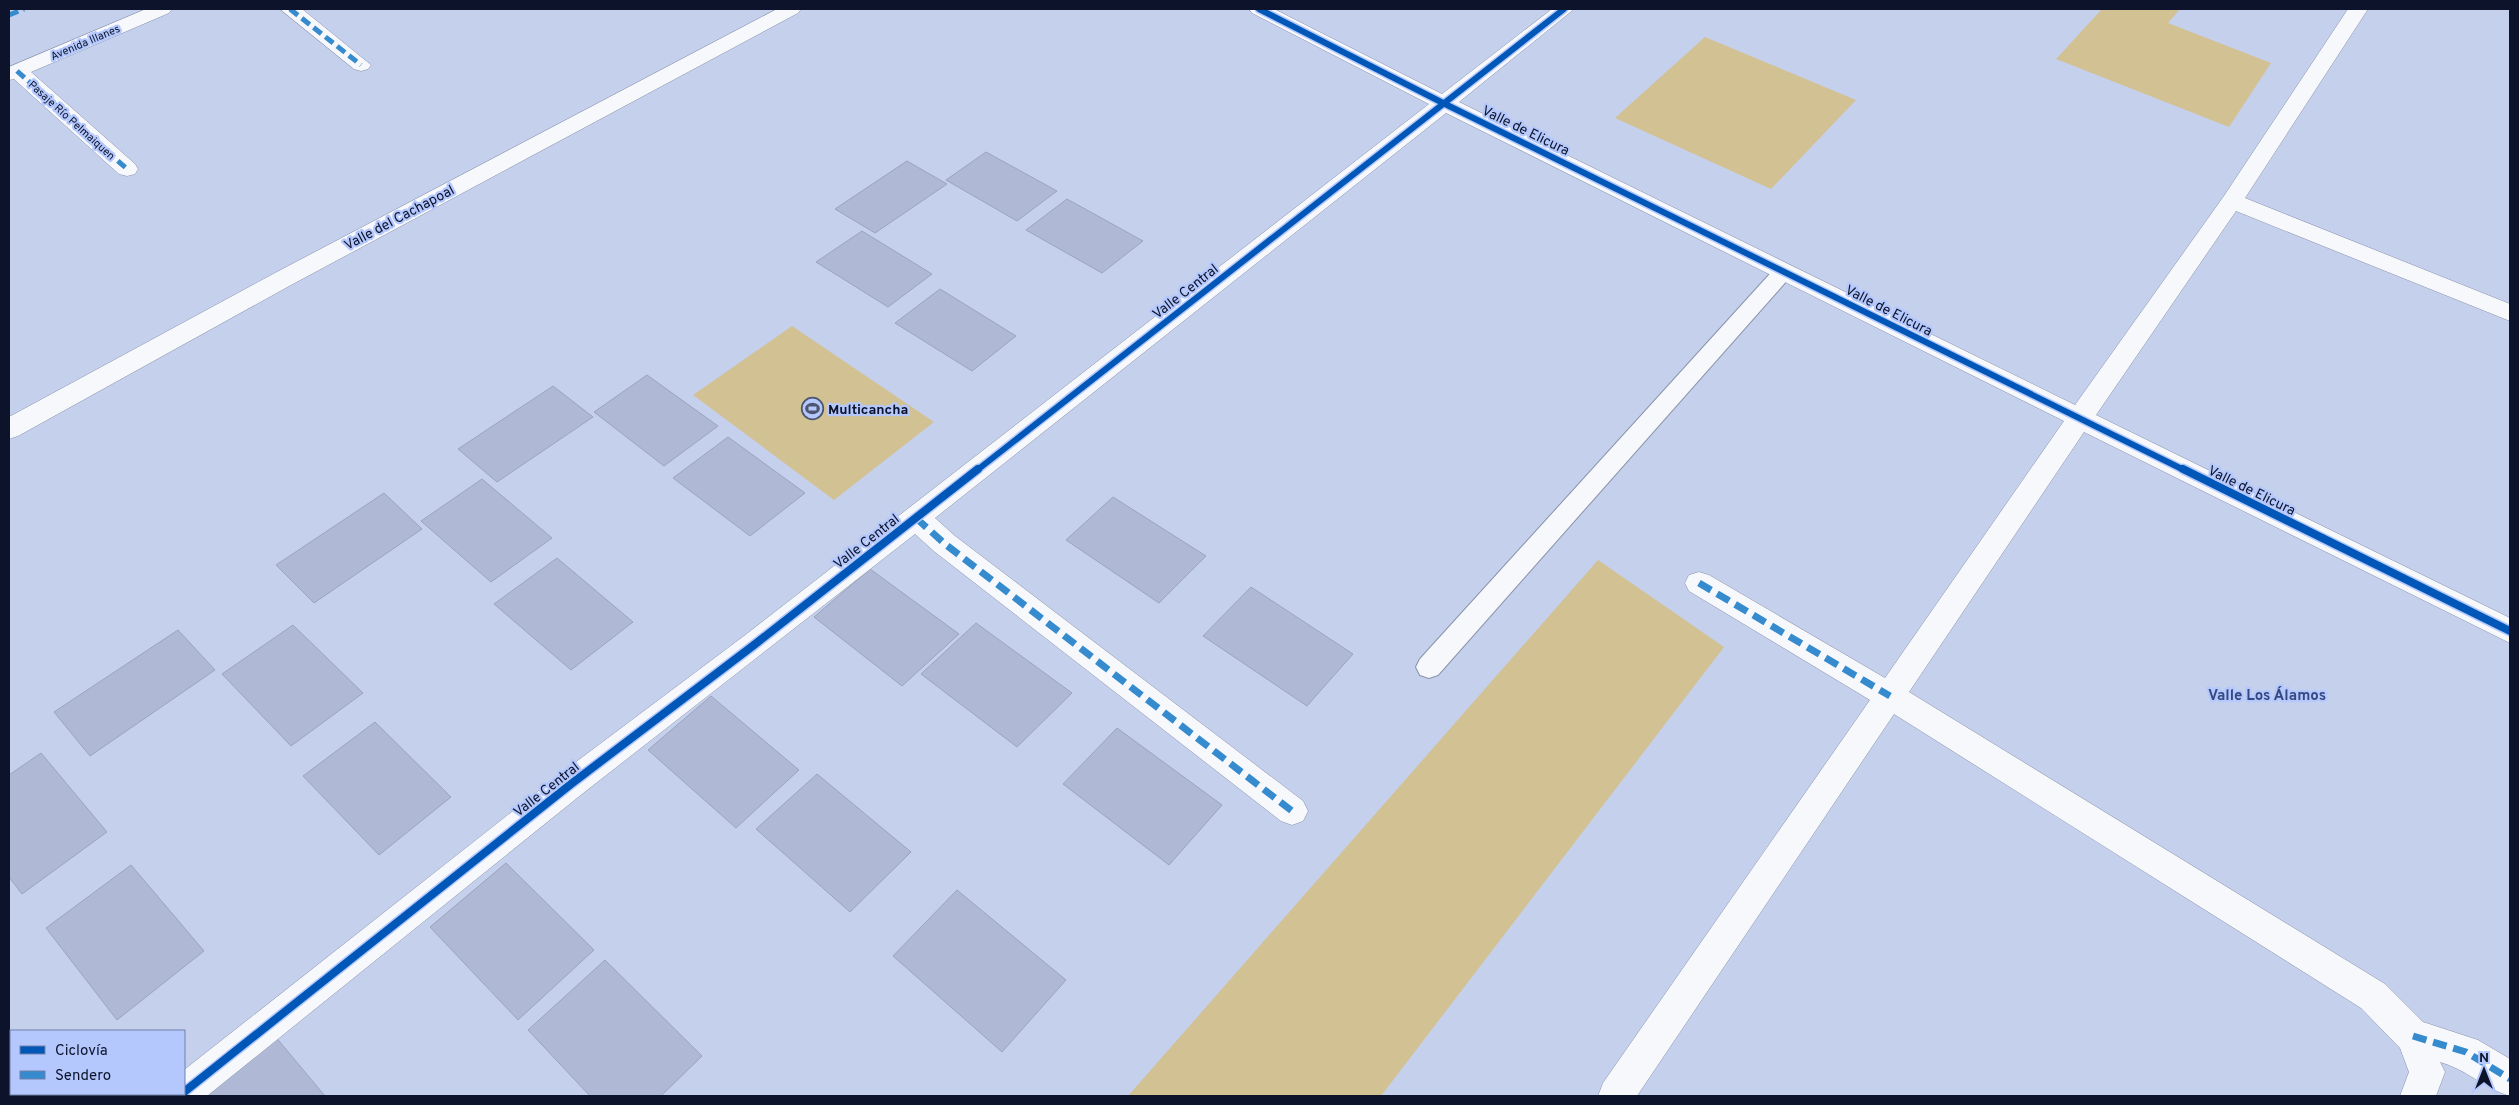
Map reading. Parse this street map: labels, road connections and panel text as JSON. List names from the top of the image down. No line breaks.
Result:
{"streets":{"street":["Avenida Illanes","Pasaje Río Pelmaiquen","Valle de Elicura","Valle del Cachapoal","Valle Central"]},"crossings":[["Avenida Illanes","Pasaje Río Pelmaiquen"],["Valle de Elicura","Valle Central"]],"districts":["Valle Los Álamos"],"places":{"sports":["Multicancha"]},"legend":["Ciclovía","Sendero"],"north":"top"}
